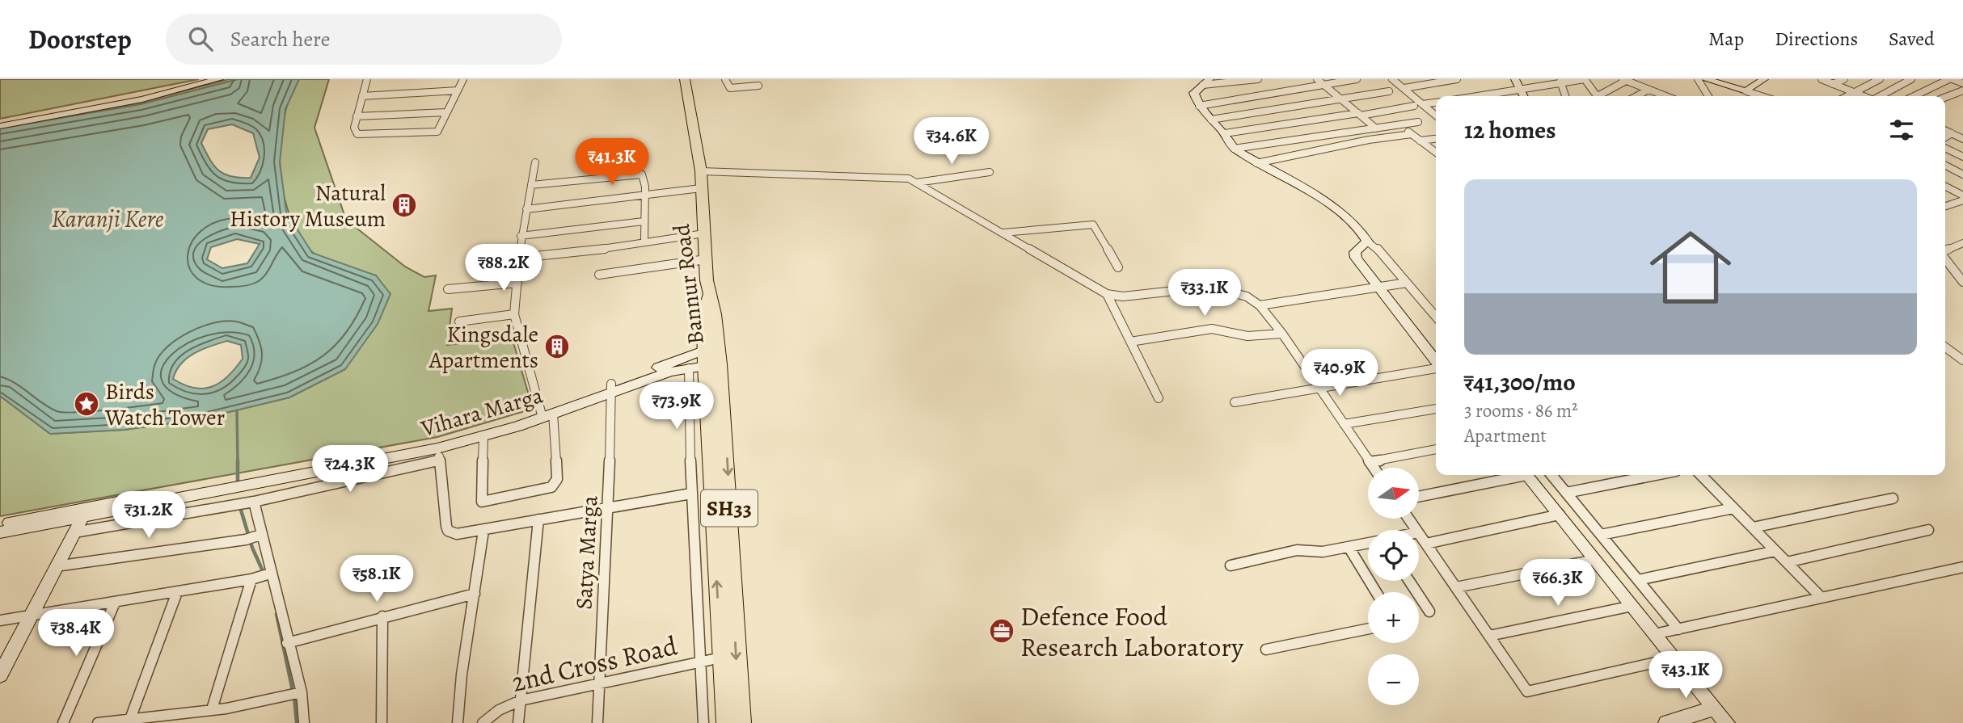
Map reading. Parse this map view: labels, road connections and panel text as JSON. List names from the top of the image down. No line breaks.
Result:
{"streets":{"main road":["Bannur Road","SH33"],"street":["Vihara Marga","Satya Marga","2nd Cross Road"]},"crossings":[["Vihara Marga","Satya Marga"],["Satya Marga","2nd Cross Road"]],"water":["Karanji Kere"],"places":{"building":["Natural History Museum","Kingsdale Apartments"],"place":["Birds Watch Tower"],"office":["Defence Food Research Laboratory"]},"north":"right","page":{"header":"Doorstep","search":"Search here","nav":["Map","Directions","Saved"],"heading":"12 homes","price":["₹34.6K","₹41.3K","₹88.2K","₹33.1K","₹40.9K","₹73.9K","₹24.3K","₹31.2K","₹58.1K","₹66.3K","₹38.4K","₹43.1K"],"list":[{"name":"₹41,300/mo","note":"3 rooms · 86 m² · Apartment"}],"map_buttons":["+","−"]}}
